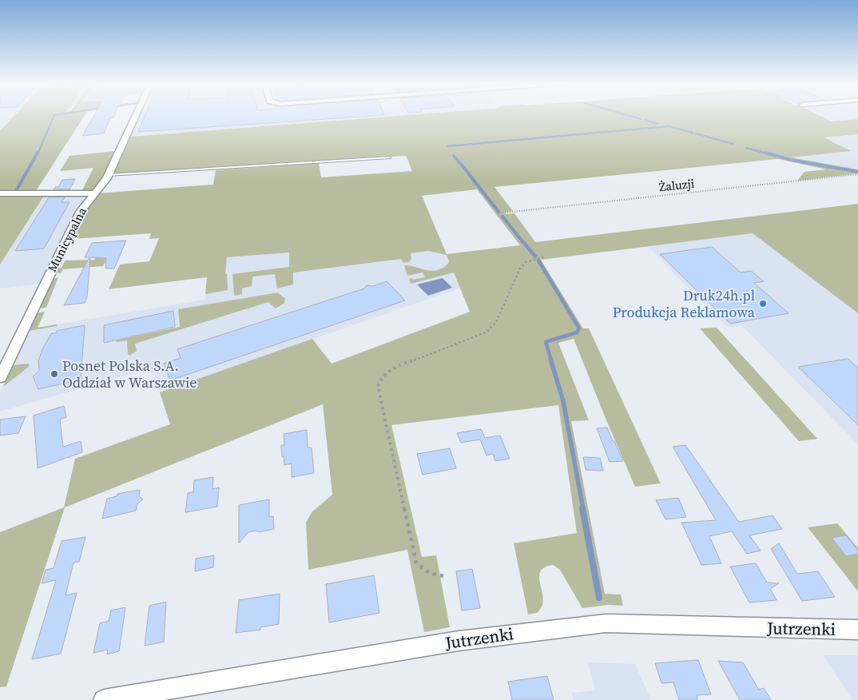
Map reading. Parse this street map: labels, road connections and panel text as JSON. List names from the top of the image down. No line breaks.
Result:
{"streets":{"street":["Municypalna","Jutrzenki"],"path":["Żaluzji"]},"places":["Druk24h.pl Produkcja Reklamowa","Posnet Polska S.A. Oddział w Warszawie"]}
